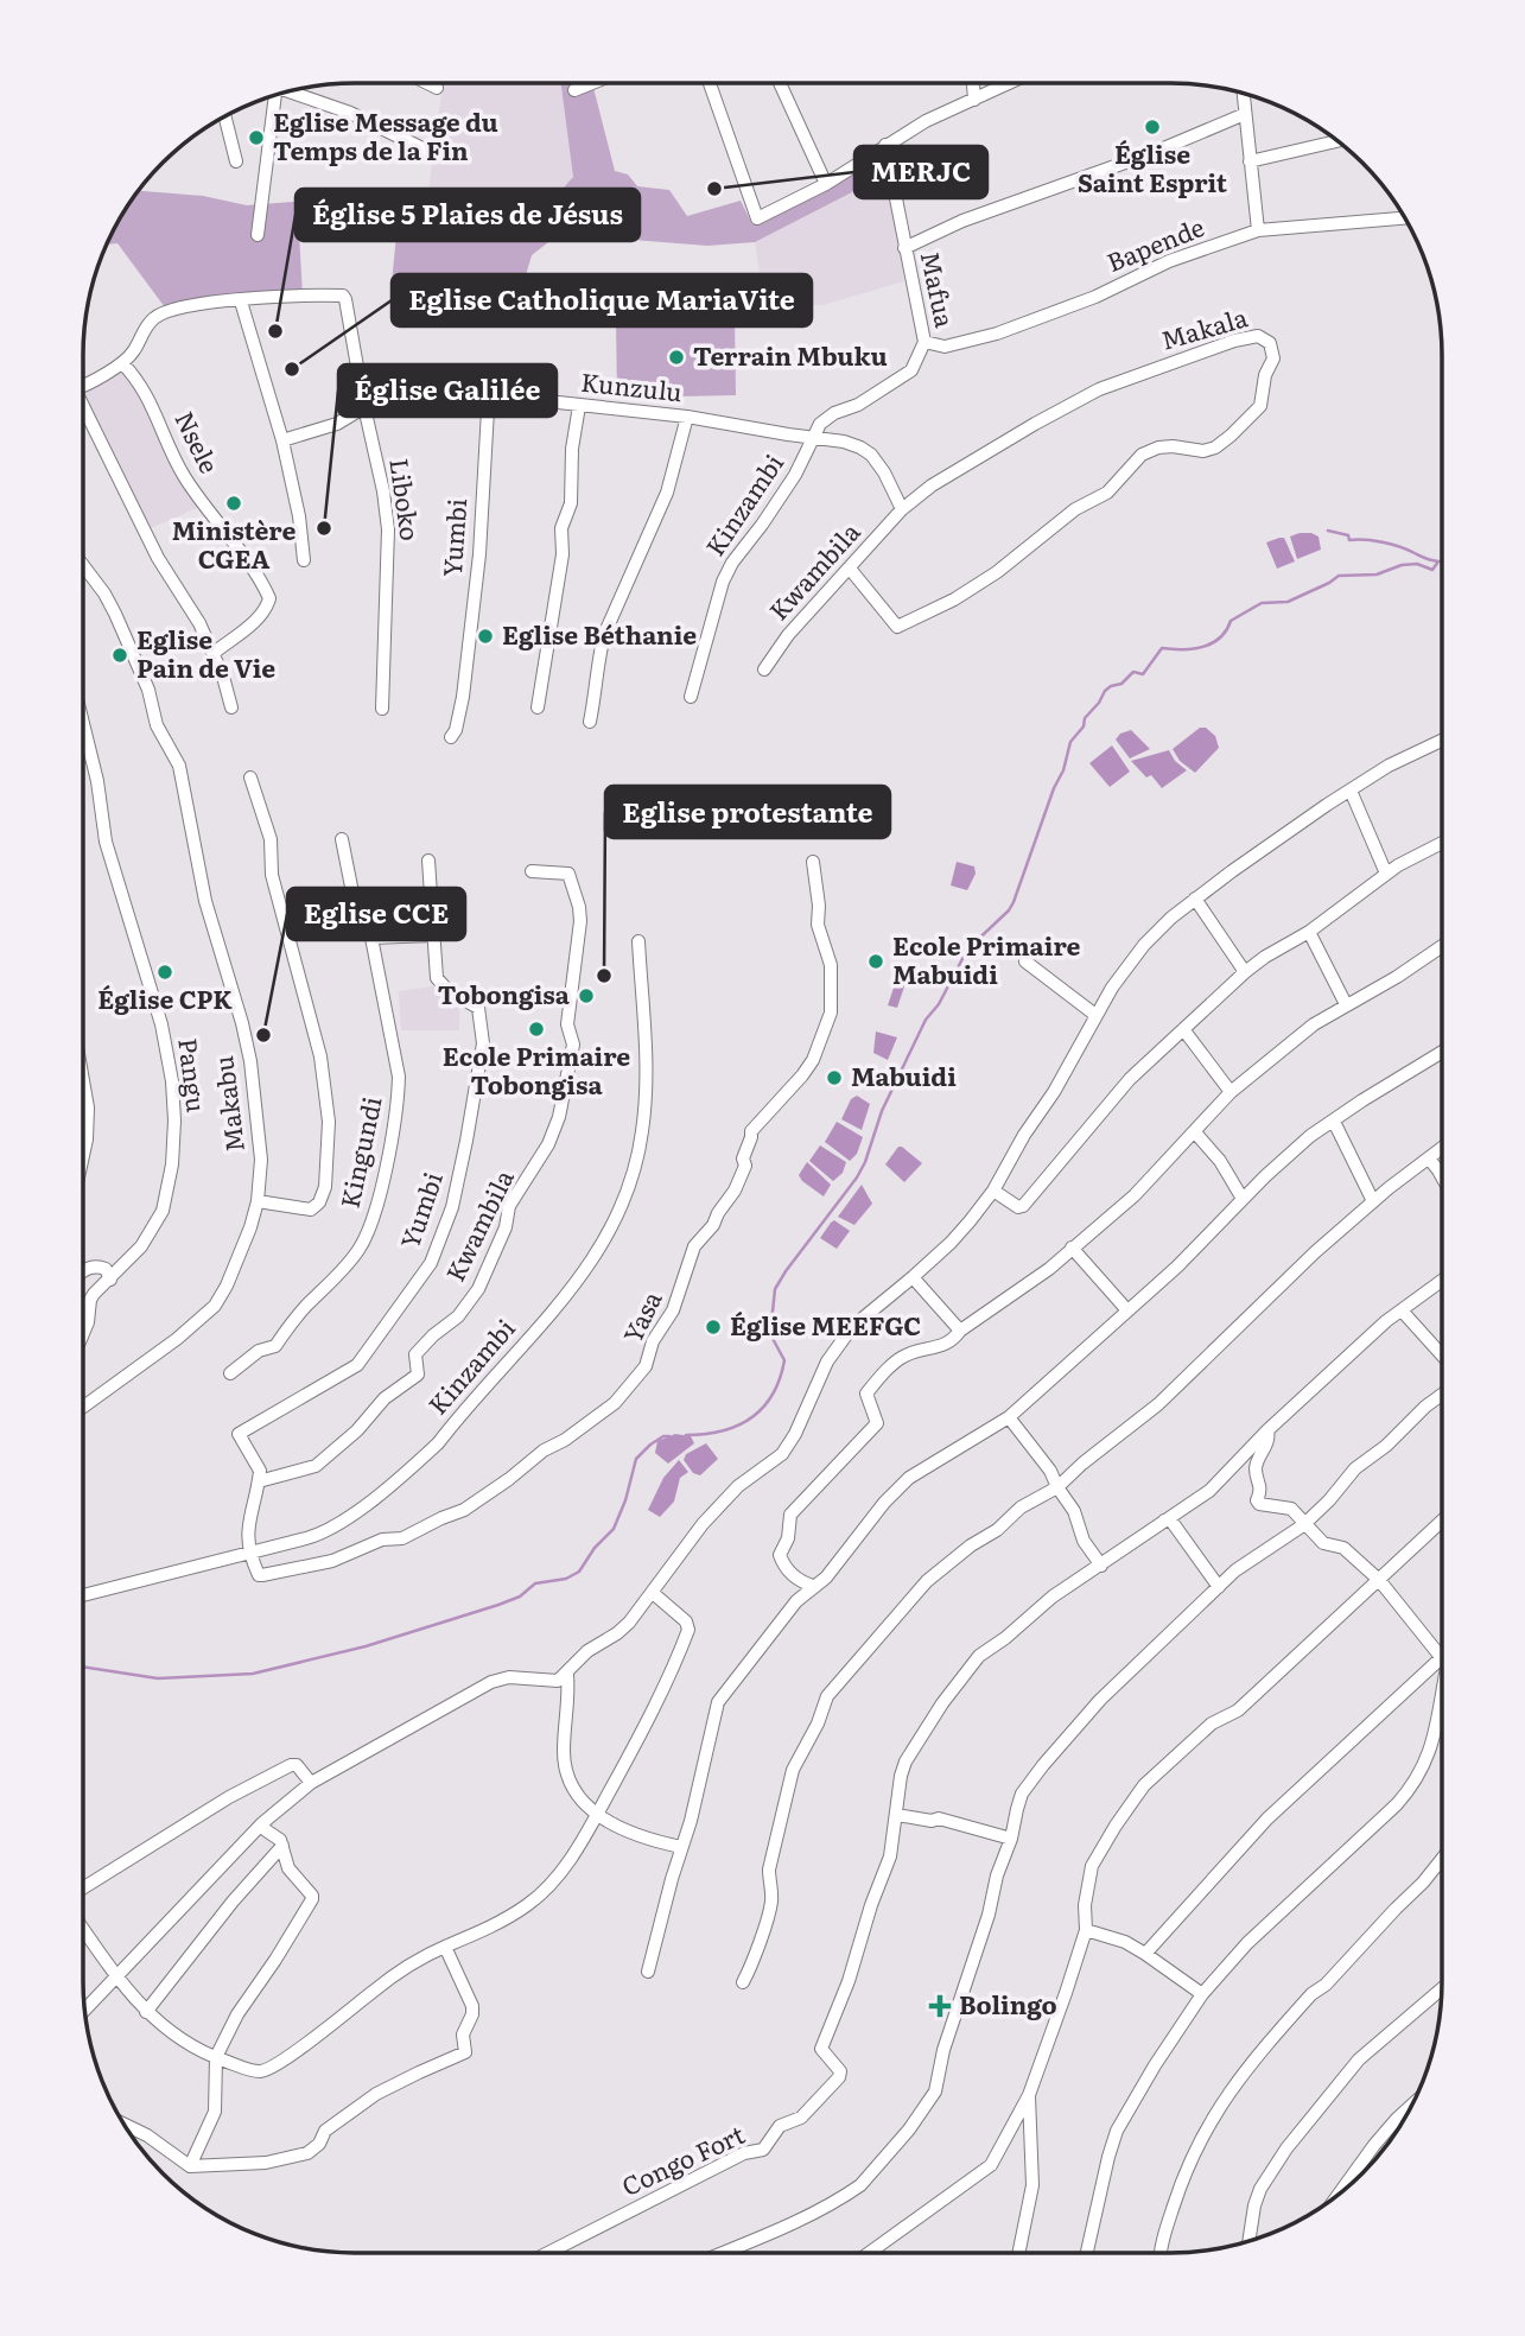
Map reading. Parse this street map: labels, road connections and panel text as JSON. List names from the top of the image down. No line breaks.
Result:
{"streets":{"street":["Bapende","Mafua","Makala","Kunzulu","Nsele","Liboko","Kinzambi","Yumbi","Kwambila","Pangu","Makabu","Kingundi","Yasa","Congo Fort"]},"crossings":[["Bapende","Mafua"],["Mafua","Kunzulu"],["Mafua","Kinzambi"],["Makala","Kunzulu"],["Makala","Kwambila"],["Kunzulu","Liboko"],["Kunzulu","Kinzambi"],["Kunzulu","Yumbi"],["Kunzulu","Kwambila"],["Kinzambi","Yasa"],["Yumbi","Kwambila"]],"places":{"other":["Église Saint Esprit","Eglise Message du Temps de la Fin","MERJC","Église 5 Plaies de Jésus","Terrain Mbuku","Eglise Catholique MariaVite","Ministère CGEA","Église Galilée","Eglise Béthanie","Eglise Pain de Vie","Ecole Primaire Mabuidi","Église CPK","Eglise protestante","Tobongisa","Ecole Primaire Tobongisa","Eglise CCE","Mabuidi","Église MEEFGC"],"health":["Bolingo"]}}
